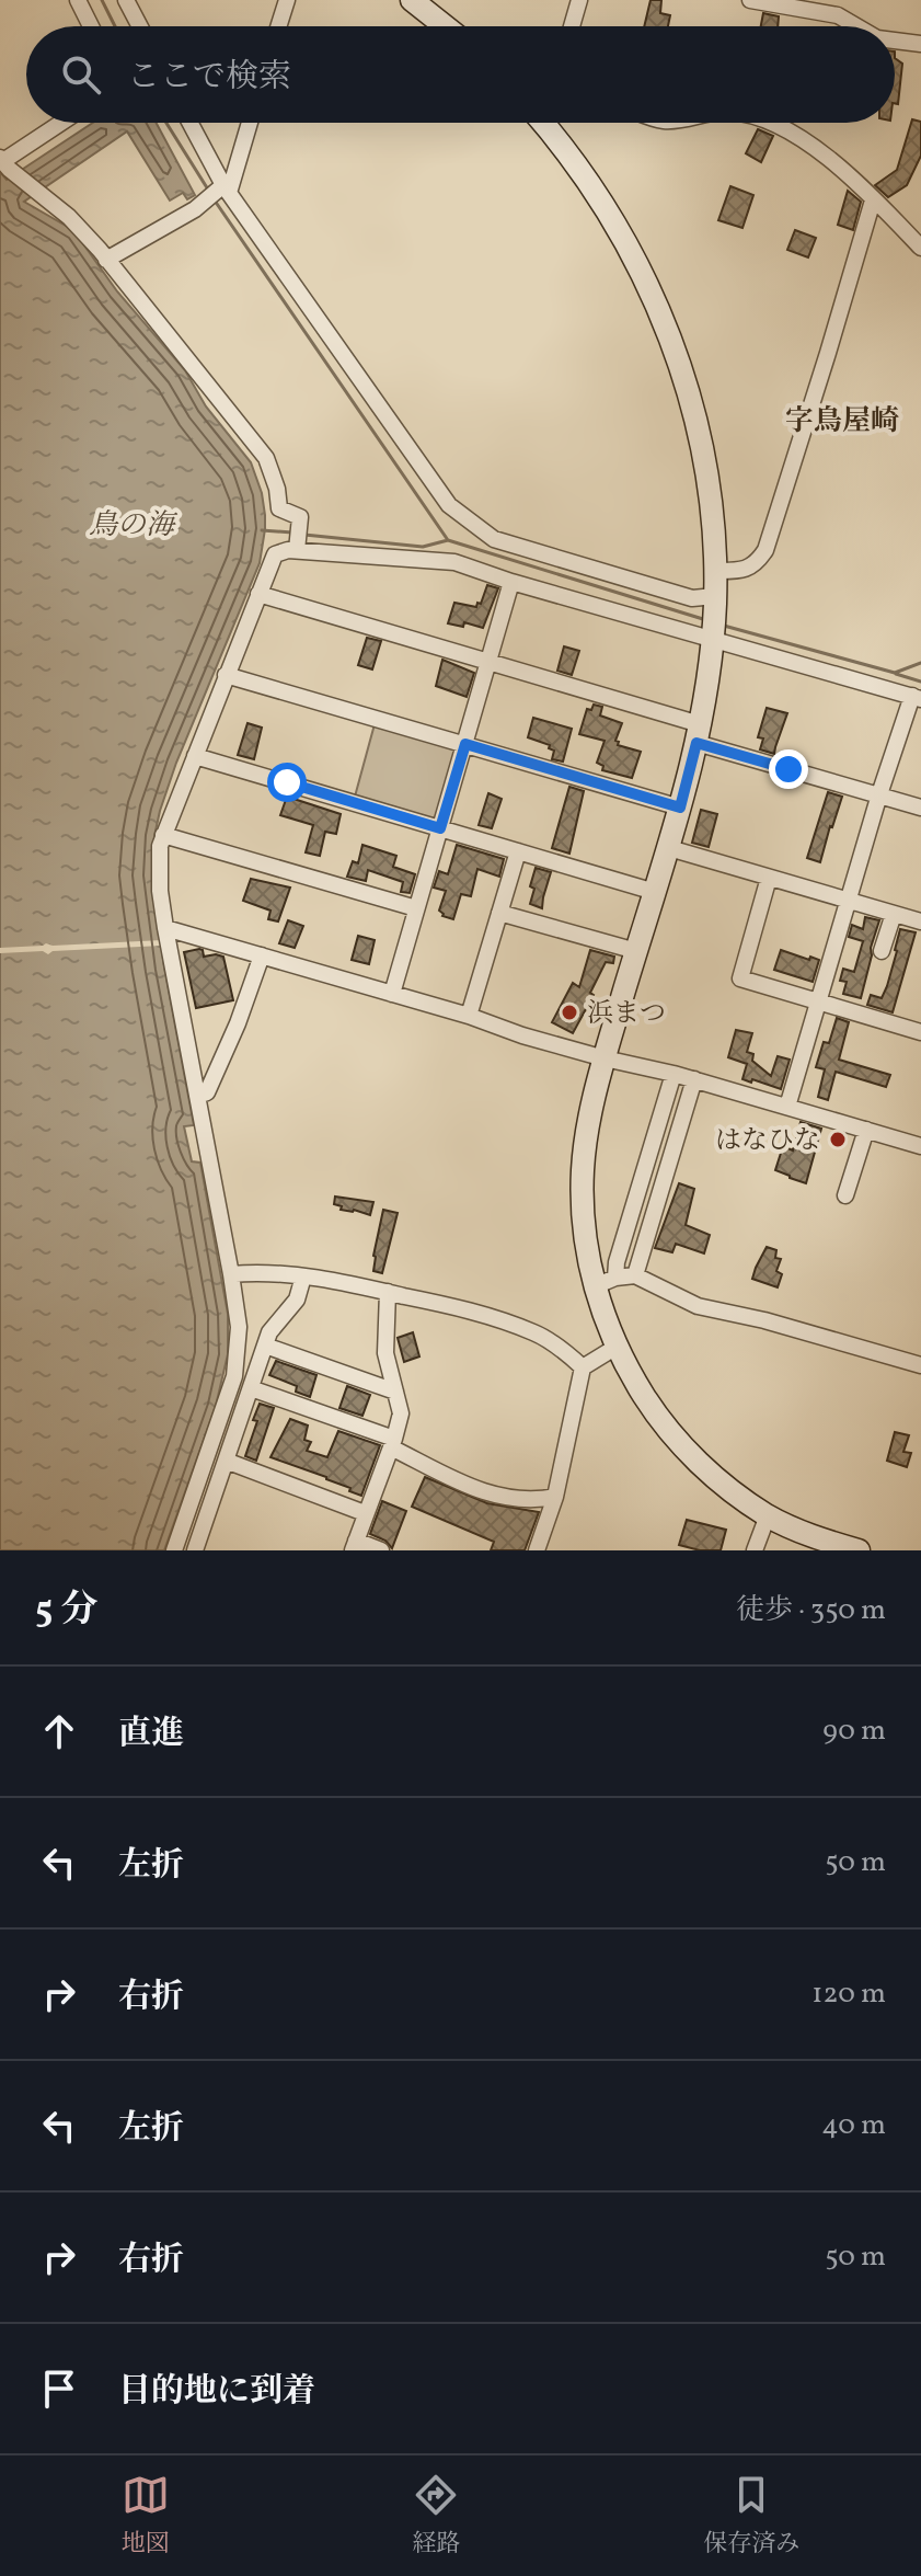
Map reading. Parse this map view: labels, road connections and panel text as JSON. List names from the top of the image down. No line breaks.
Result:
{"districts":["字鳥屋崎"],"water":["鳥の海"],"places":["浜まつ","はなひな"],"page":{"search":"ここで検索","heading":["5 分","徒歩 · 350 m"],"list":[["直進","90 m"],["左折","50 m"],["右折","120 m"],["左折","40 m"],["右折","50 m"],"目的地に到着"],"nav":["地図","経路","保存済み"]}}
